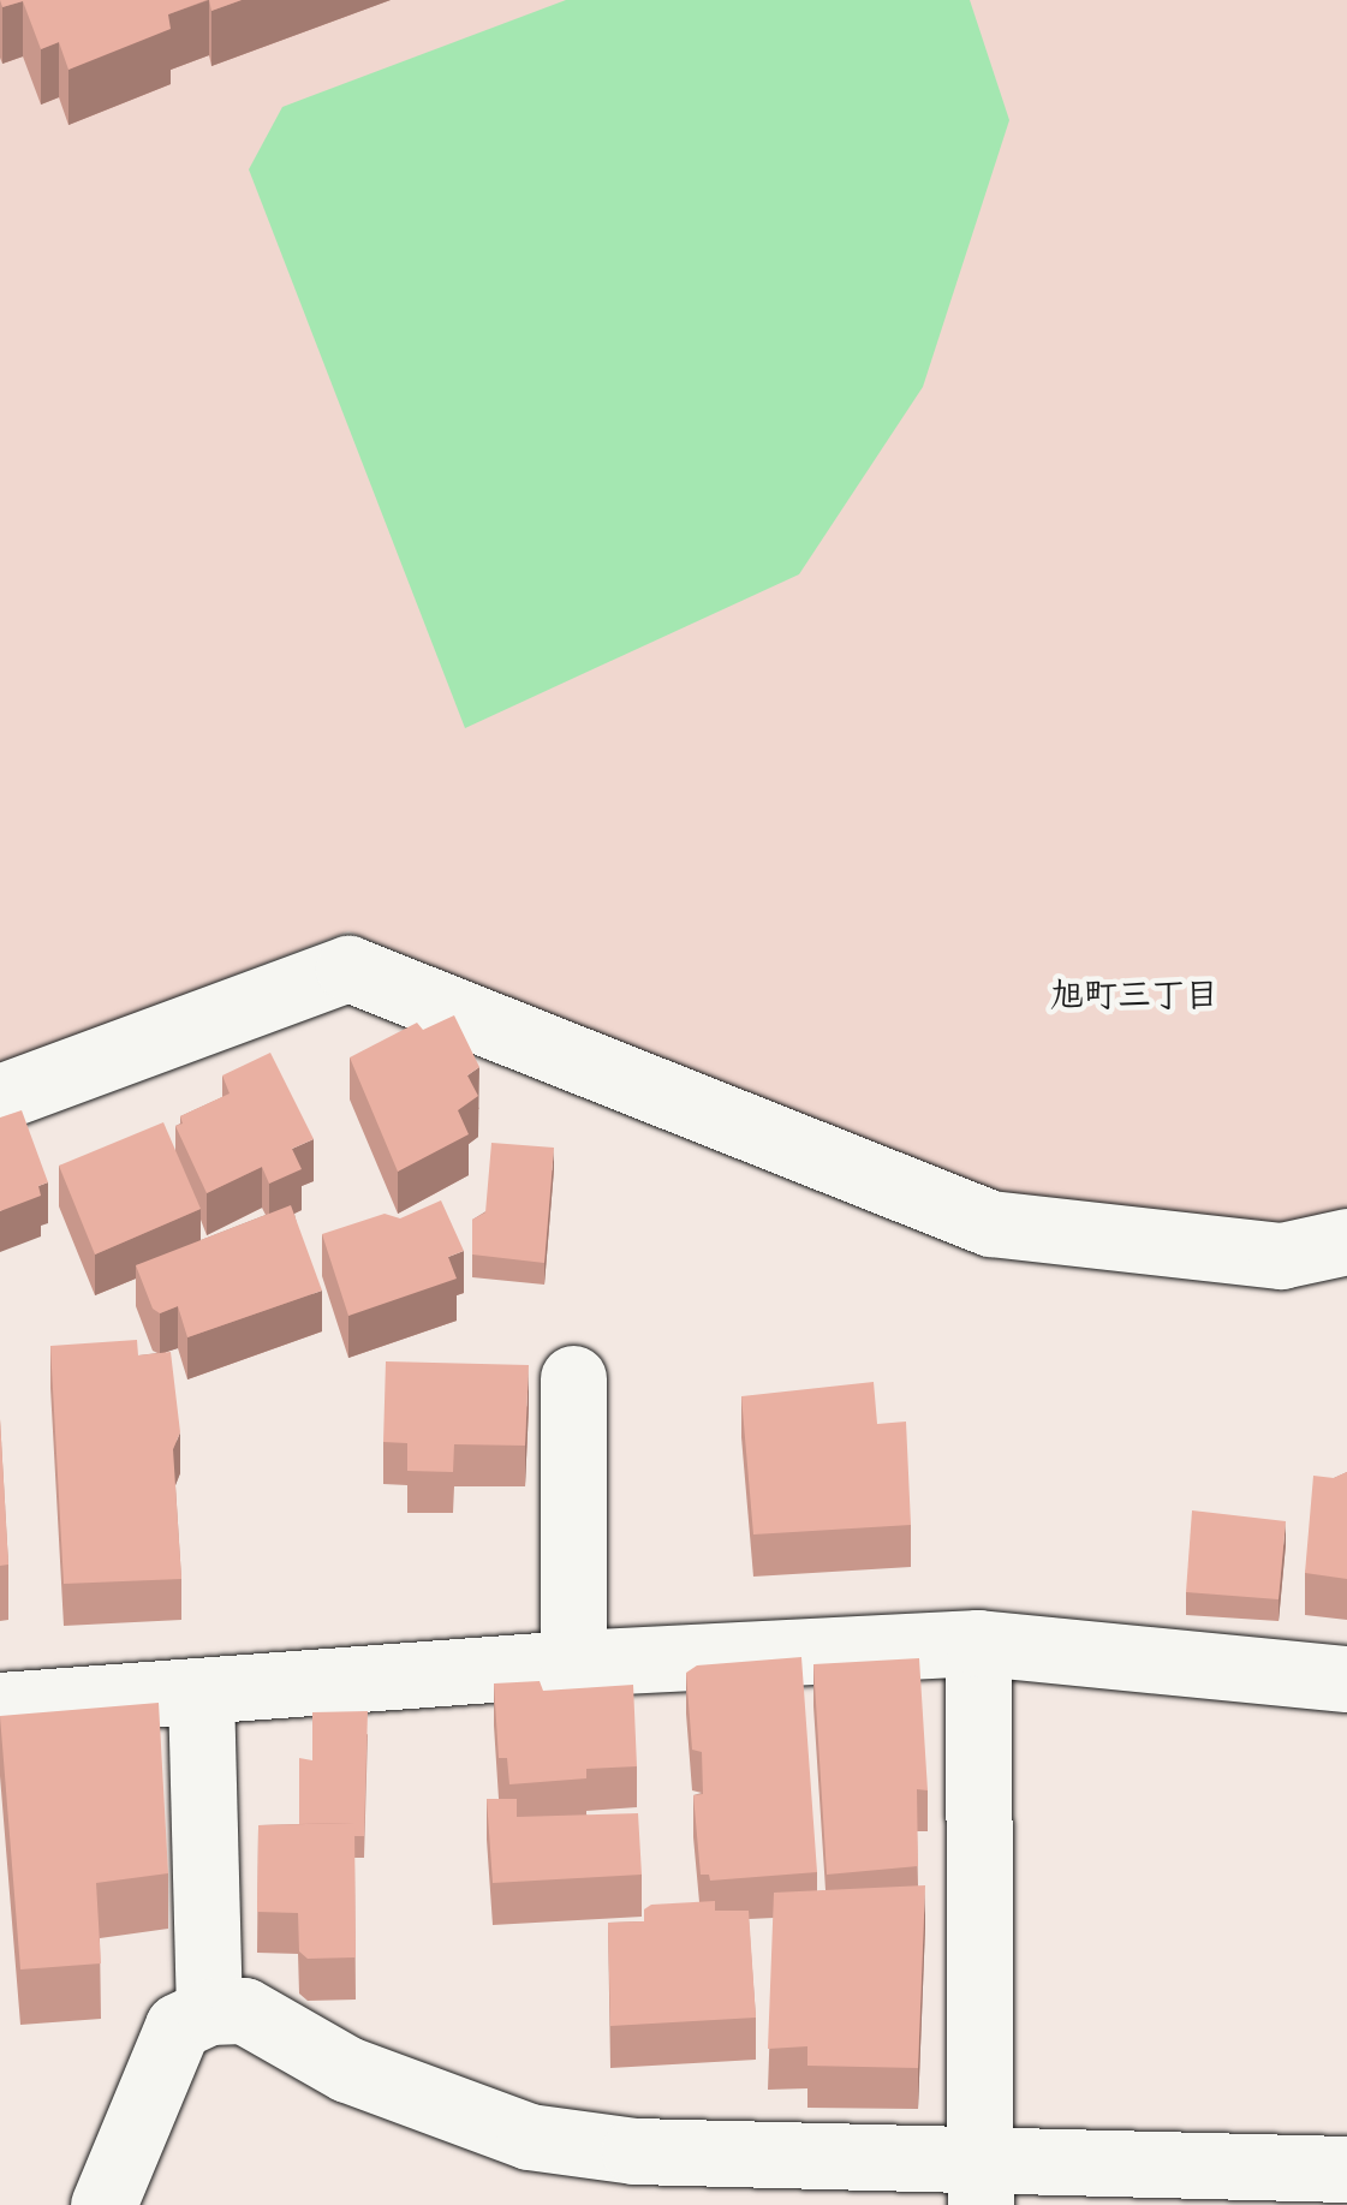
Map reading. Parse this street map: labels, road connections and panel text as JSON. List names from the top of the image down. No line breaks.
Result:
{"districts":["旭町三丁目"]}
